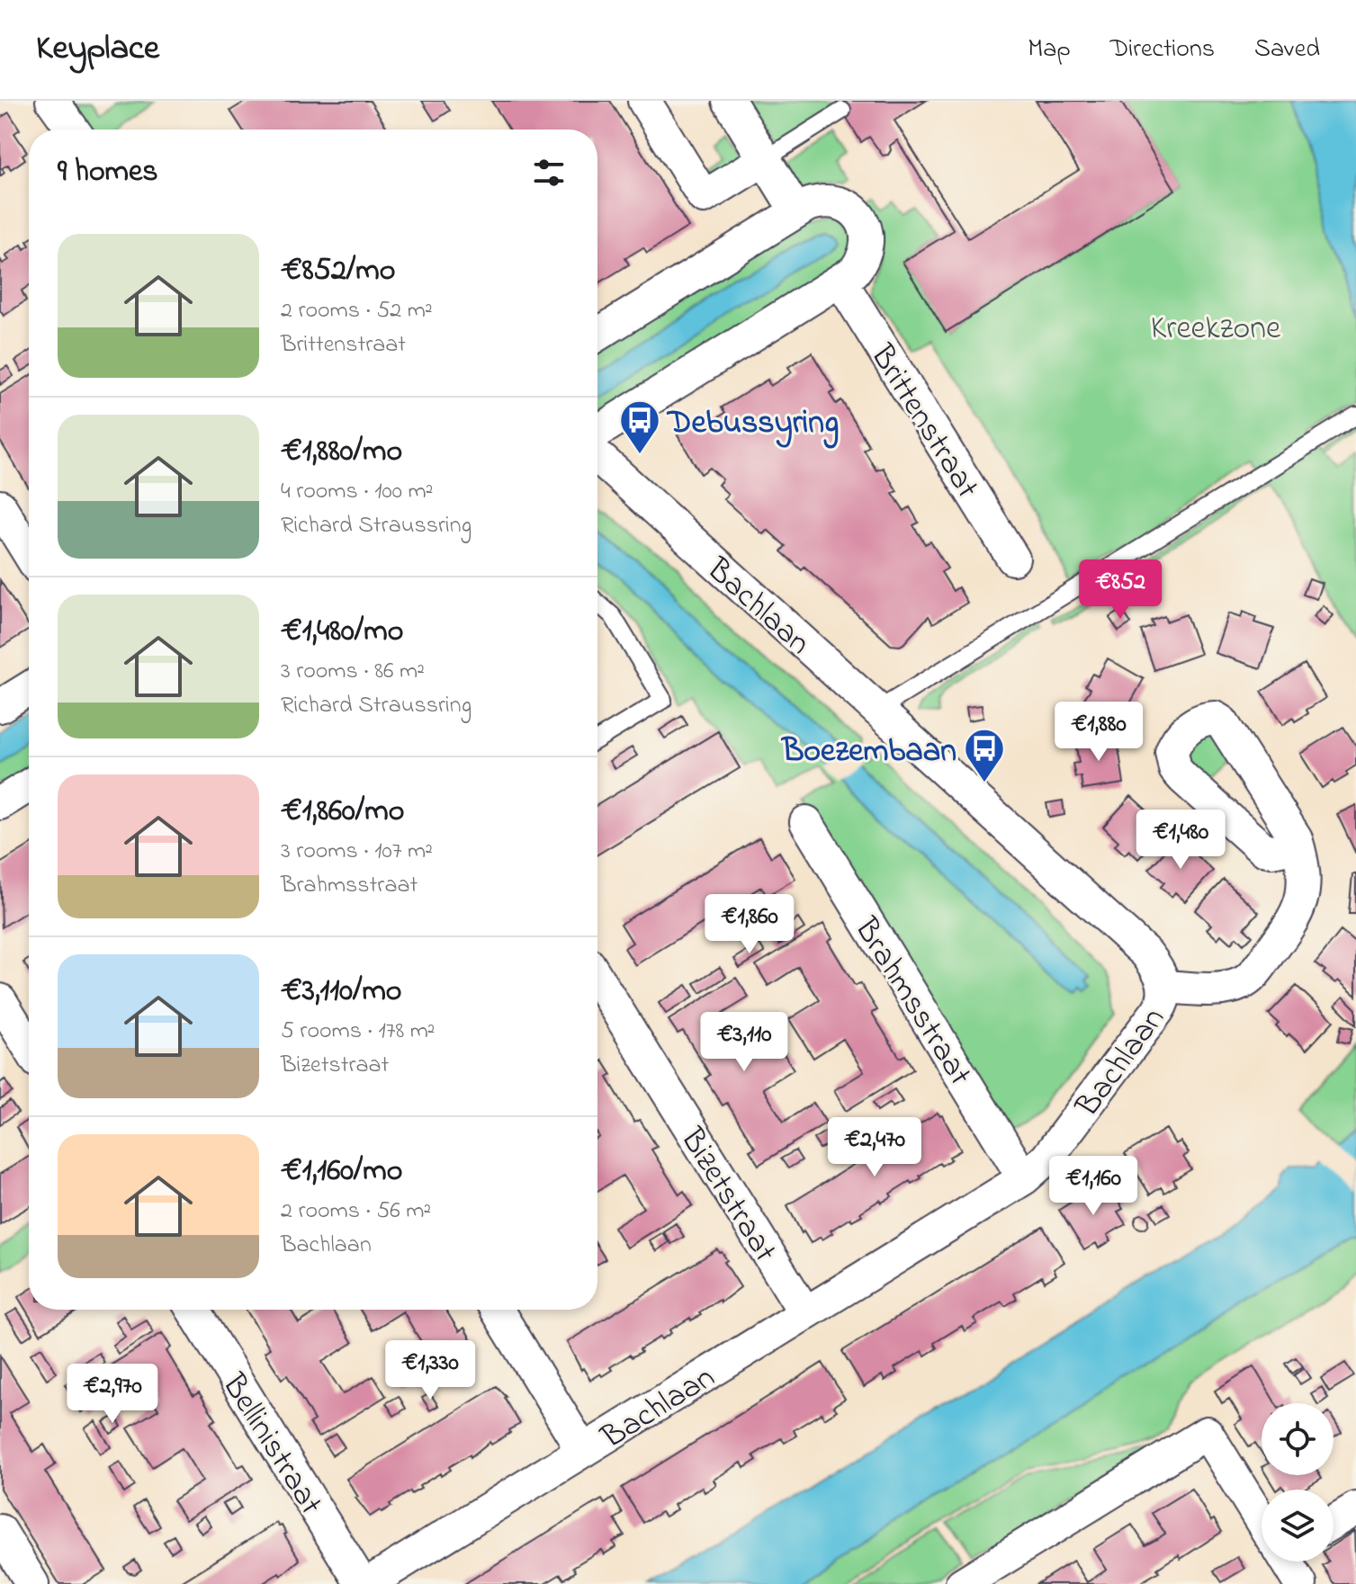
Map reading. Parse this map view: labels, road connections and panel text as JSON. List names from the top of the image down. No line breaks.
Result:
{"streets":{"street":["Brittenstraat","Bachlaan","Brahmsstraat","Bizetstraat","Bellinistraat"]},"crossings":[["Bachlaan","Brahmsstraat"],["Bachlaan","Bizetstraat"],["Bachlaan","Bellinistraat"]],"parks":["Kreekzone"],"places":{"bus stop":["Debussyring","Boezembaan"]},"page":{"header":"Keyplace","nav":["Map","Directions","Saved"],"heading":"9 homes","list":[{"name":"€852/mo","note":"2 rooms · 52 m² · Brittenstraat"},{"name":"€1,880/mo","note":"4 rooms · 100 m² · Richard Straussring"},{"name":"€1,480/mo","note":"3 rooms · 86 m² · Richard Straussring"},{"name":"€1,860/mo","note":"3 rooms · 107 m² · Brahmsstraat"},{"name":"€3,110/mo","note":"5 rooms · 178 m² · Bizetstraat"},{"name":"€1,160/mo","note":"2 rooms · 56 m² · Bachlaan"}],"price":["€852","€1,880","€1,480","€1,860","€3,110","€2,470","€1,160","€1,330","€2,970"]}}
